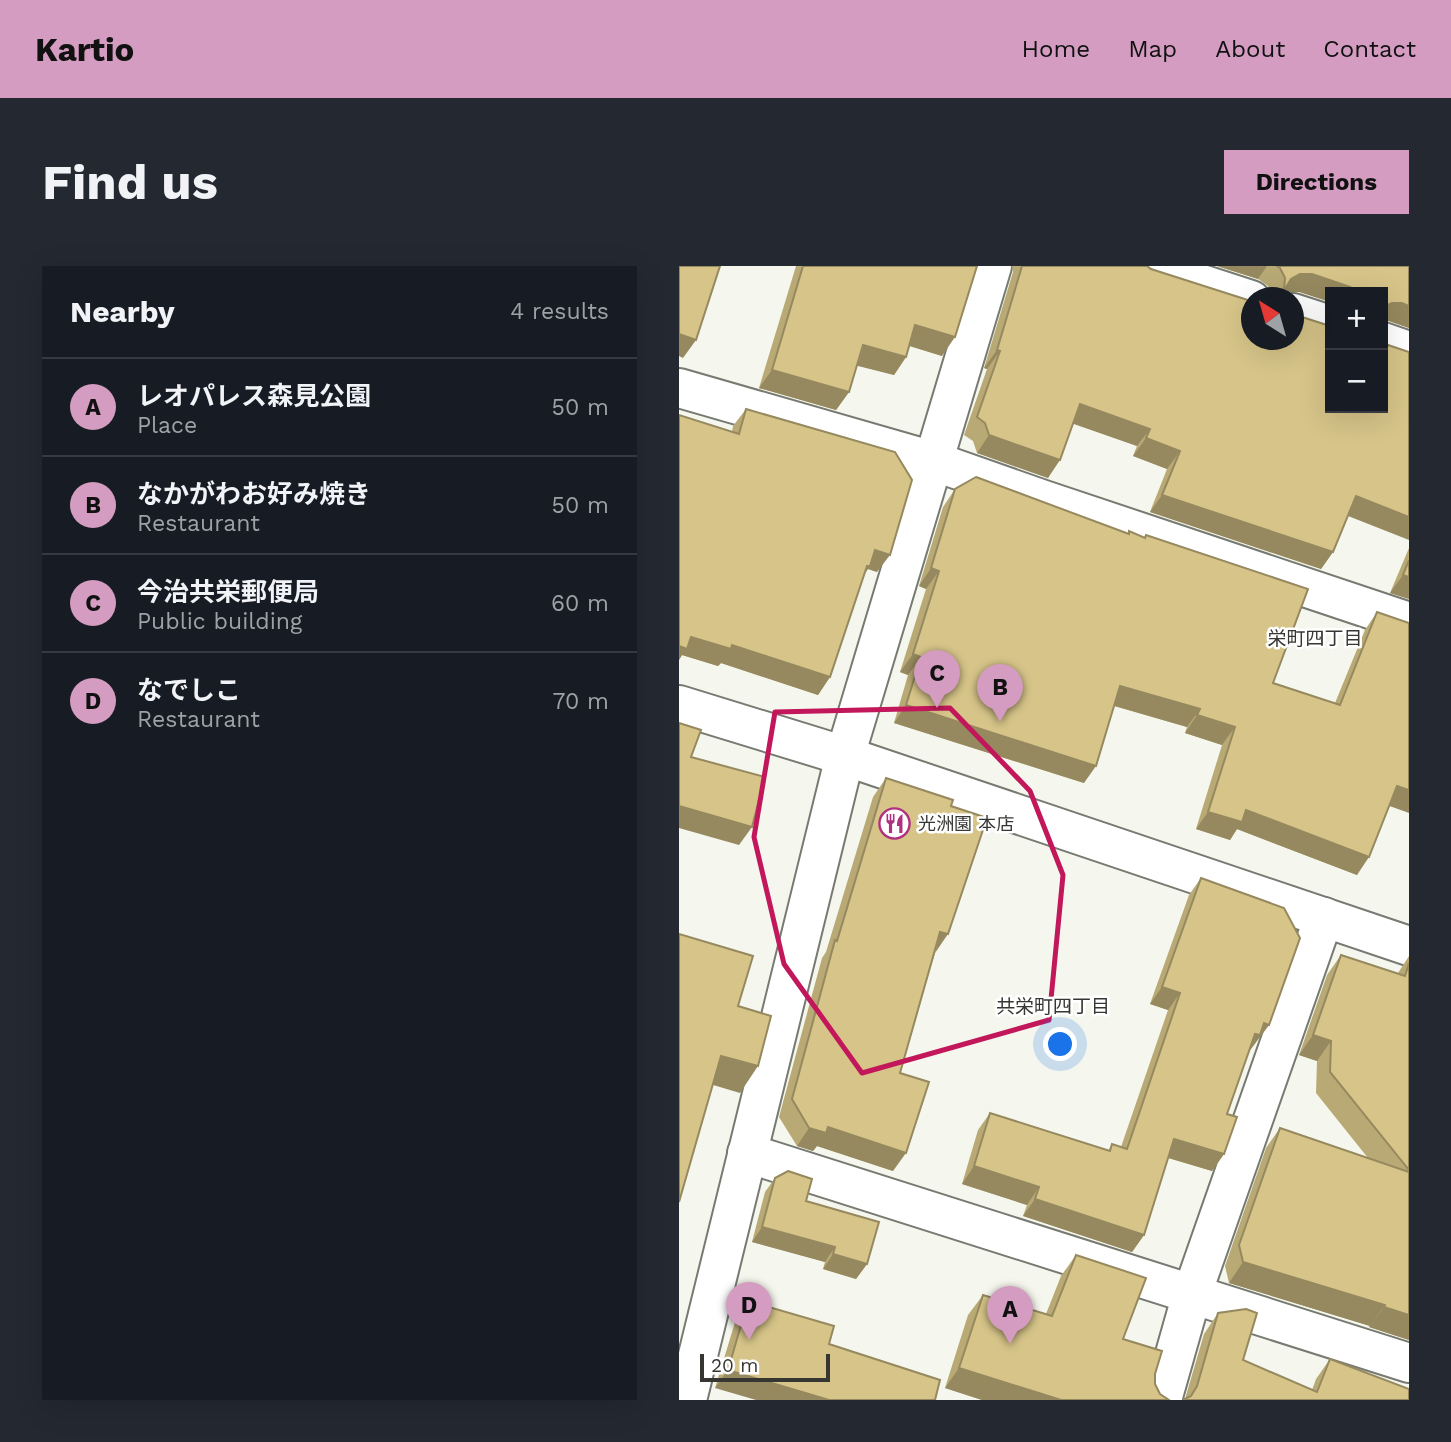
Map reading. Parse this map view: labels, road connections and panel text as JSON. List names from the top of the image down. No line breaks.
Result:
{"districts":["栄町四丁目","共栄町四丁目"],"places":{"restaurant":["光洲園 本店"]},"scale_bar":"20 m","north":"top left","page":{"header":"Kartio","nav":["Home","Map","About","Contact"],"buttons":"Directions","title":"Find us","heading":["Nearby","4 results"],"map_buttons":["+","−"],"list":[{"mark":"A","name":"レオパレス森見公園","note":"Place","value":"50 m"},{"mark":"B","name":"なかがわお好み焼き","note":"Restaurant","value":"50 m"},{"mark":"C","name":"今治共栄郵便局","note":"Public building","value":"60 m"},{"mark":"D","name":"なでしこ","note":"Restaurant","value":"70 m"}],"pins":["C","B","D","A"],"scale":"20 m"}}
